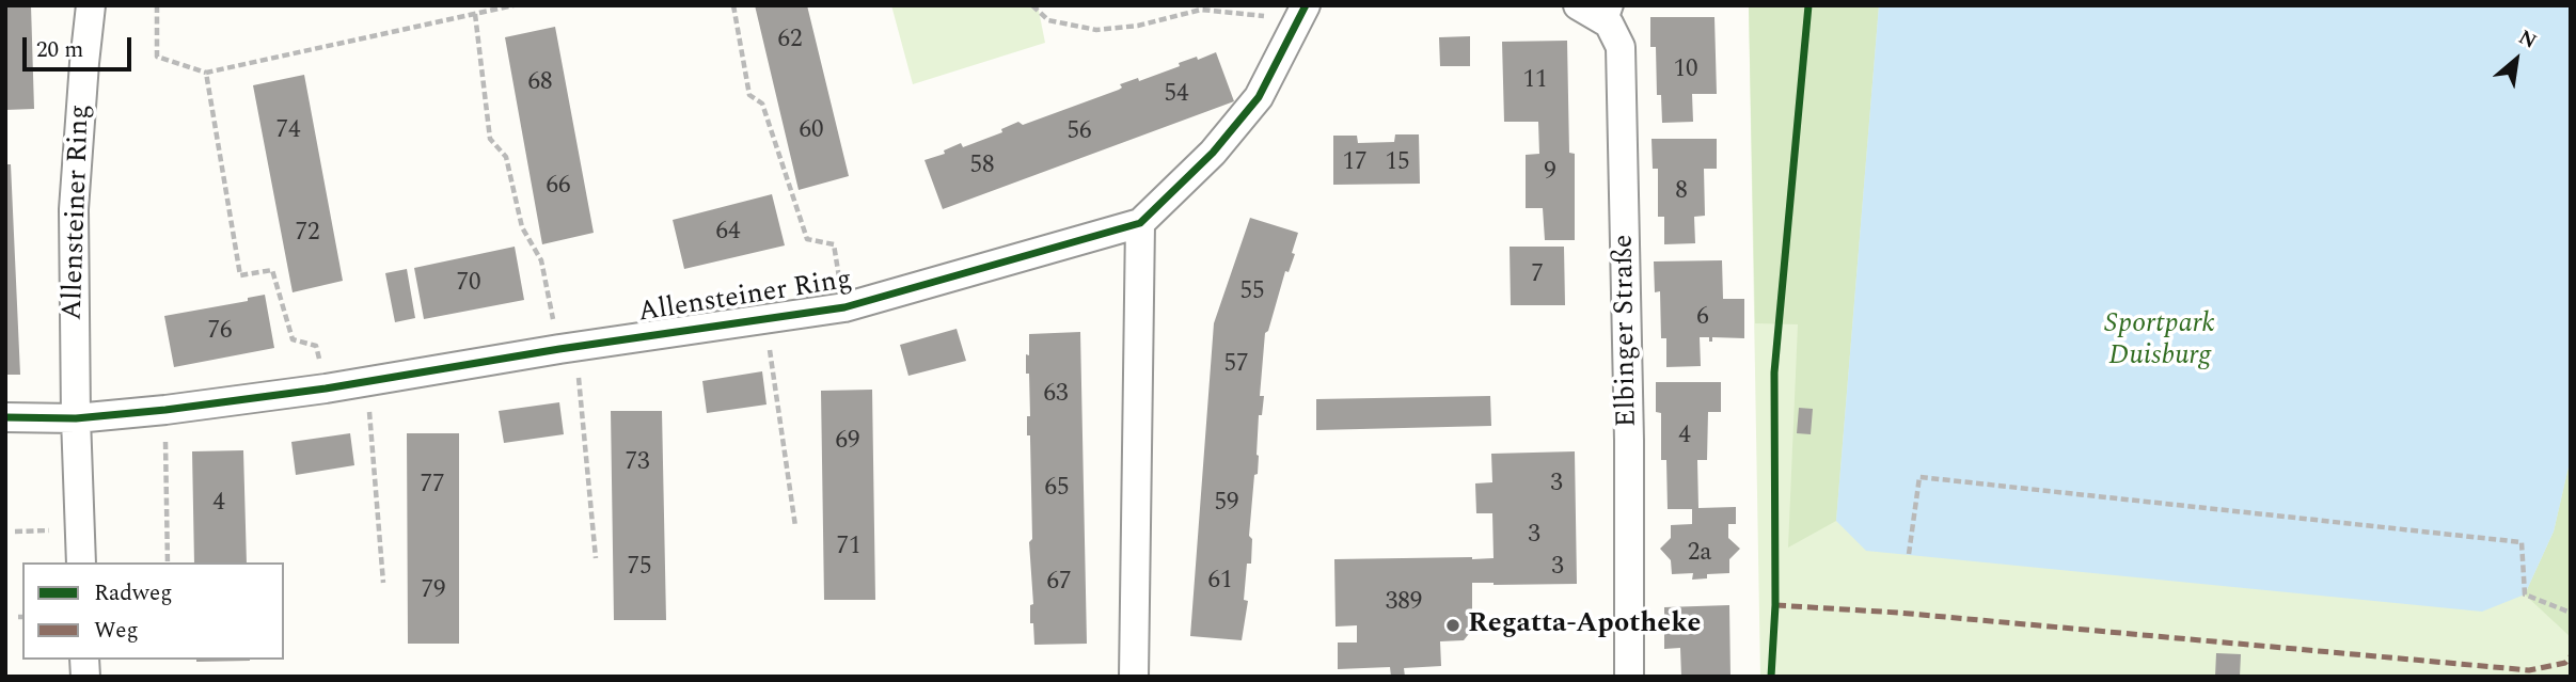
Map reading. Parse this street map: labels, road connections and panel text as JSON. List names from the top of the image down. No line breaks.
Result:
{"streets":{"street":["Allensteiner Ring","Elbinger Straße"]},"parks":["Sportpark Duisburg"],"places":["Regatta-Apotheke"],"house_numbers":["62","10","11","68","54","74","60","56","17","15","58","9","66","8","64","72","7","70","55","6","76","57","63","4","69","73","3","77","65","4","59","3","71","2a","75","3","61","67","79","389"],"legend":["Radweg","Weg"],"scale_bar":"20 m","north":"top right"}
